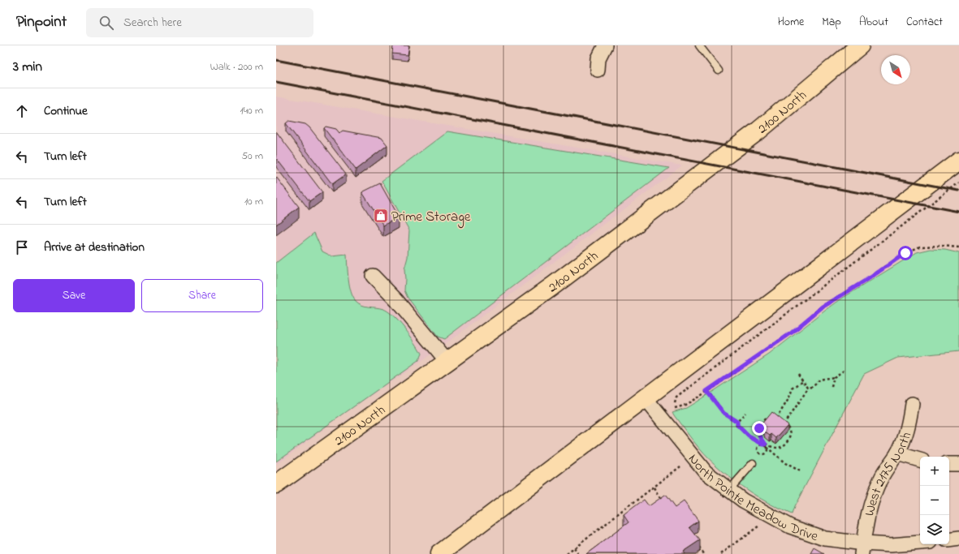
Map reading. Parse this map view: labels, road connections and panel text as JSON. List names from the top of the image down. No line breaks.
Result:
{"streets":{"highway":["2100 North"],"street":["West 2175 North","North Pointe Meadow Drive"]},"crossings":[["West 2175 North","North Pointe Meadow Drive"]],"places":{"shop":["Prime Storage"]},"north":"bottom right","page":{"header":"Pinpoint","search":"Search here","nav":["Home","Map","About","Contact"],"heading":["3 min","Walk · 200 m"],"list":[["Continue","140 m"],["Turn left","50 m"],["Turn left","10 m"],"Arrive at destination"],"buttons":["Save","Share"],"map_buttons":["+","−"]}}
